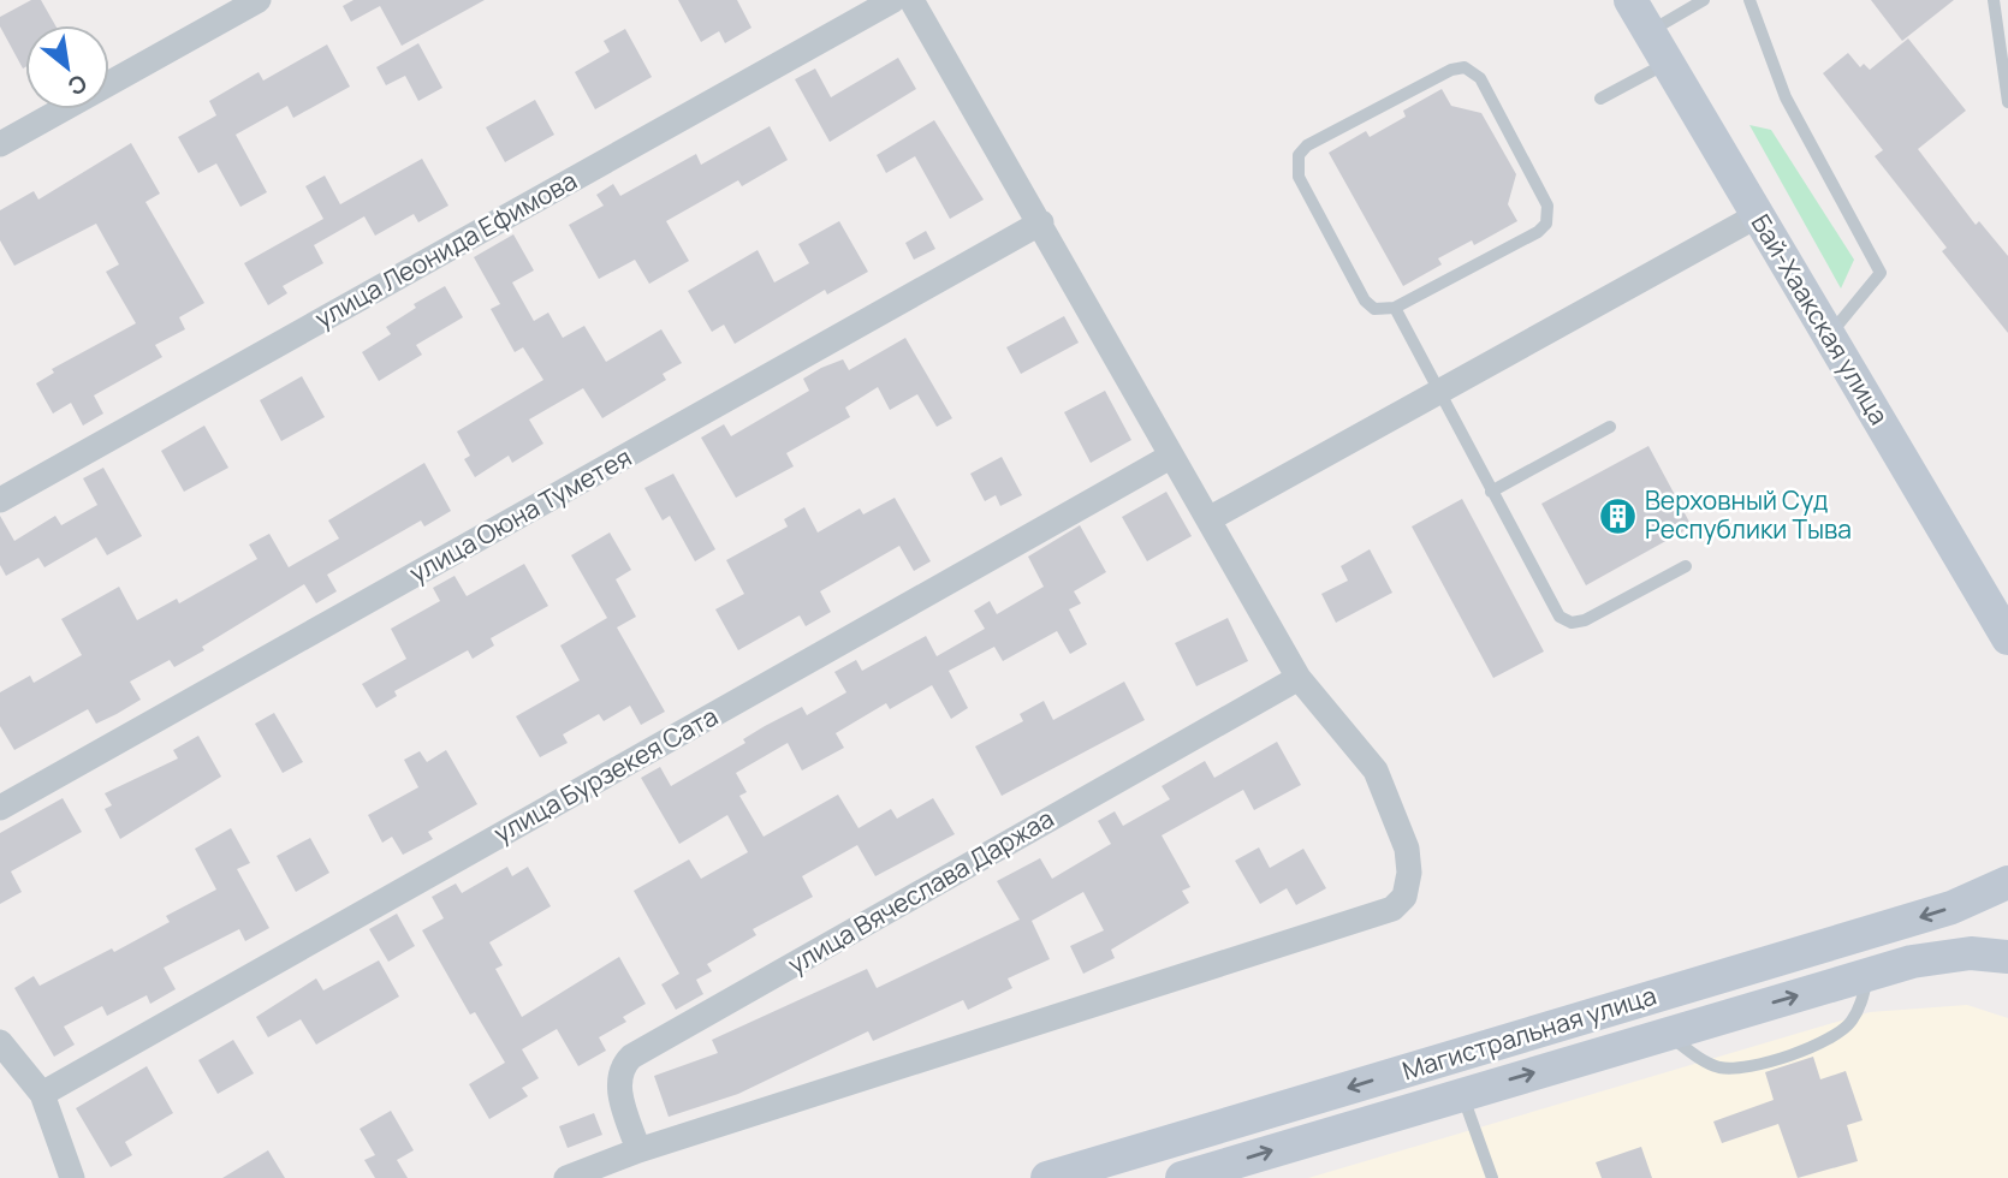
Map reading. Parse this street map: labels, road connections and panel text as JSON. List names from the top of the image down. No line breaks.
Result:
{"streets":{"main road":["Бай-Хаакская улица","Магистральная улица"],"street":["улица Леонида Ефимова","улица Оюна Туметея","улица Бурзекея Сата","улица Вячеслава Даржаа"]},"places":{"building":["Верховный Суд Республики Тыва"]},"north":"bottom right"}
